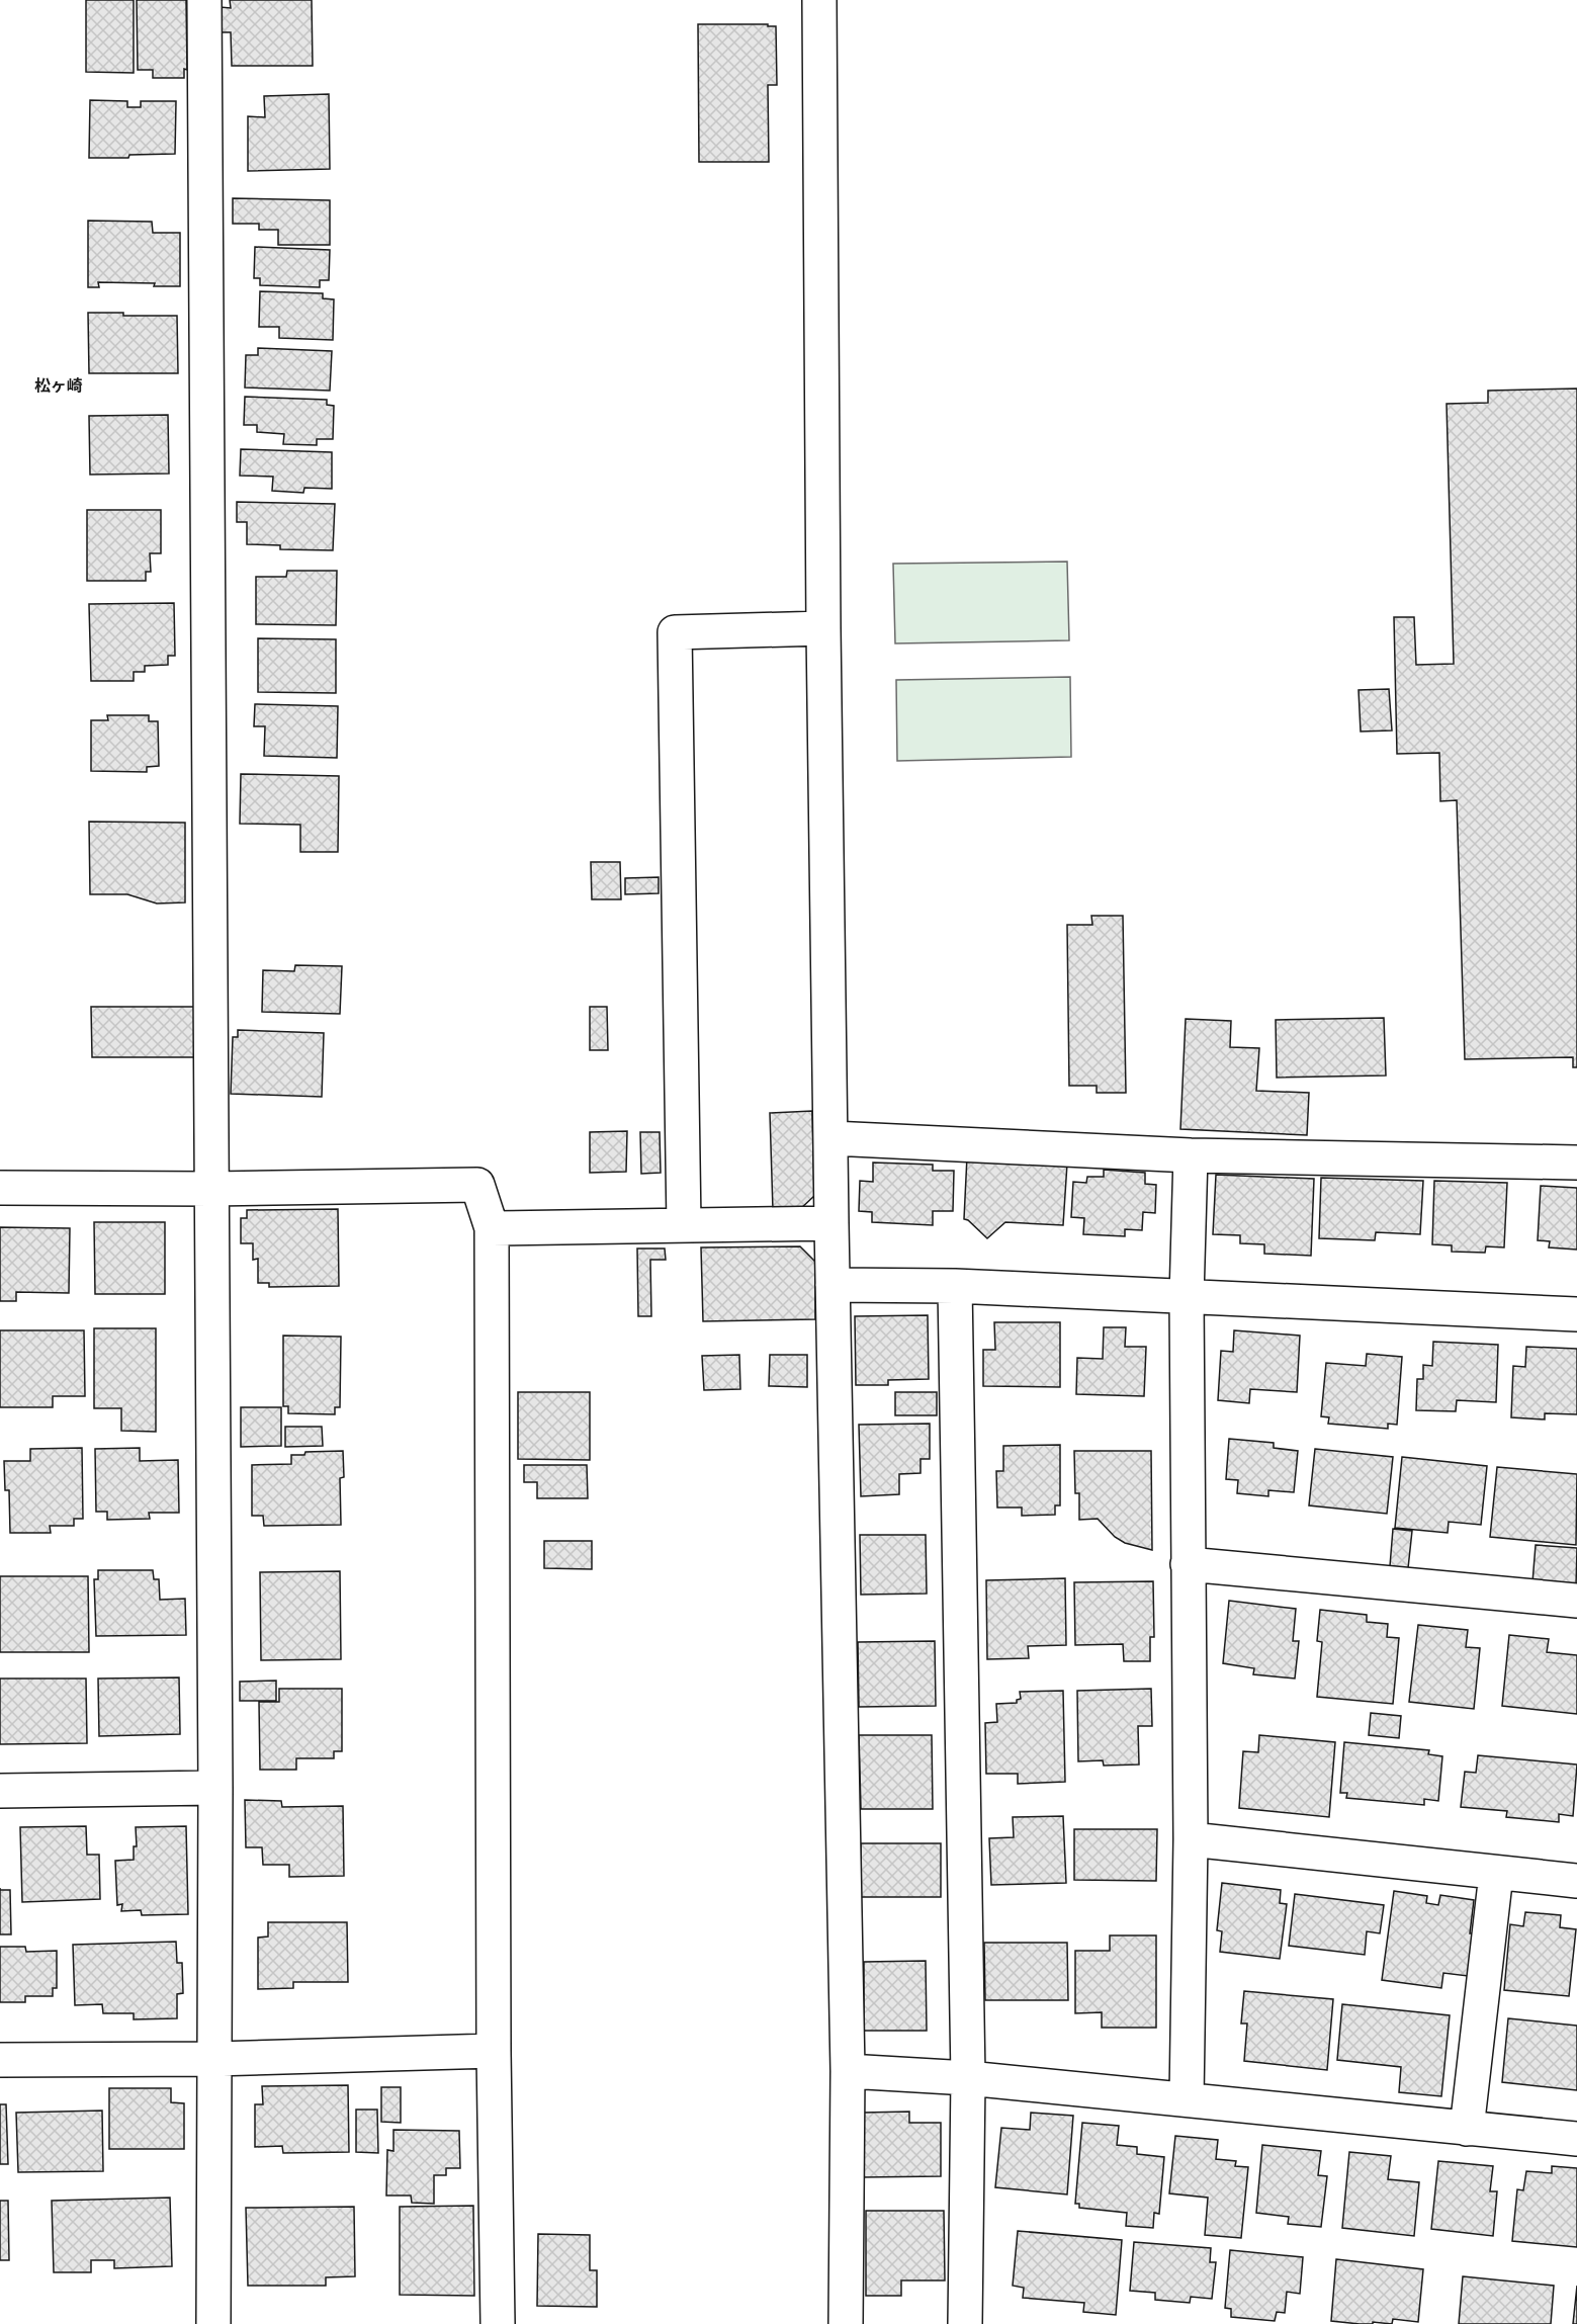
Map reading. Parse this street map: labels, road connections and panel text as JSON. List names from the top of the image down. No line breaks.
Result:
{"districts":["松ヶ崎"]}
